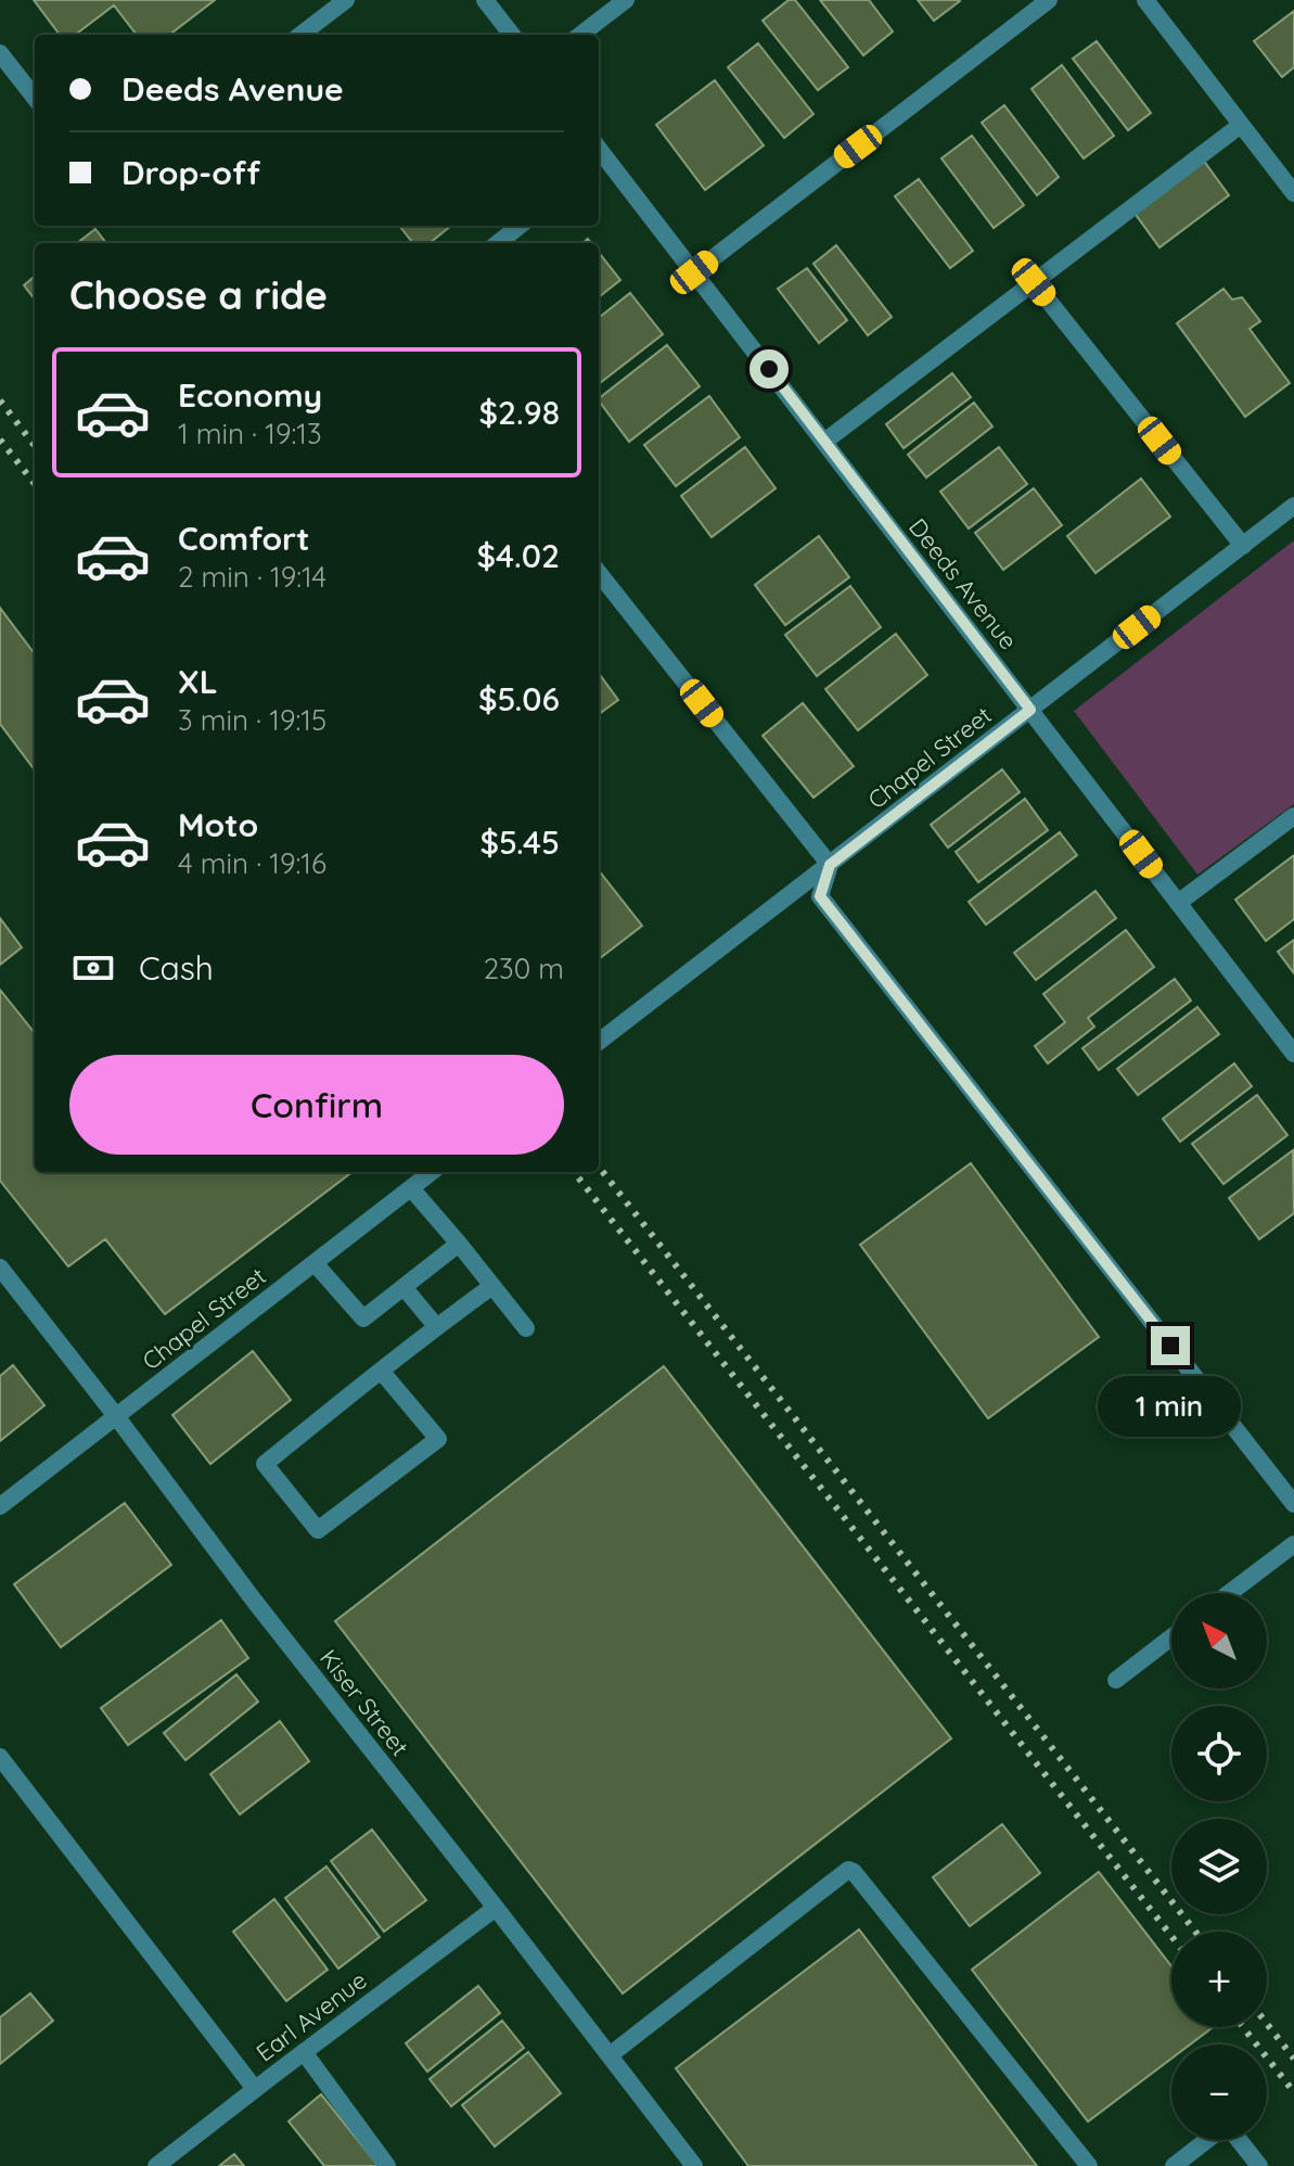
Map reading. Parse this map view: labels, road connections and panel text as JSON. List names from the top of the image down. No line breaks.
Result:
{"streets":{"street":["Deeds Avenue","Chapel Street","Kiser Street","Earl Avenue"]},"crossings":[["Deeds Avenue","Chapel Street"],["Chapel Street","Kiser Street"],["Kiser Street","Earl Avenue"]],"north":"top left","page":{"banner":["Deeds Avenue","Drop-off"],"heading":"Choose a ride","list":[{"name":"Economy","note":"1 min · 19:13","value":"$2.98"},{"name":"Comfort","note":"2 min · 19:14","value":"$4.02"},{"name":"XL","note":"3 min · 19:15","value":"$5.06"},{"name":"Moto","note":"4 min · 19:16","value":"$5.45"}],"pay":["Cash","230 m"],"buttons":"Confirm","bubble":"1 min","map_buttons":["+","−"]}}
